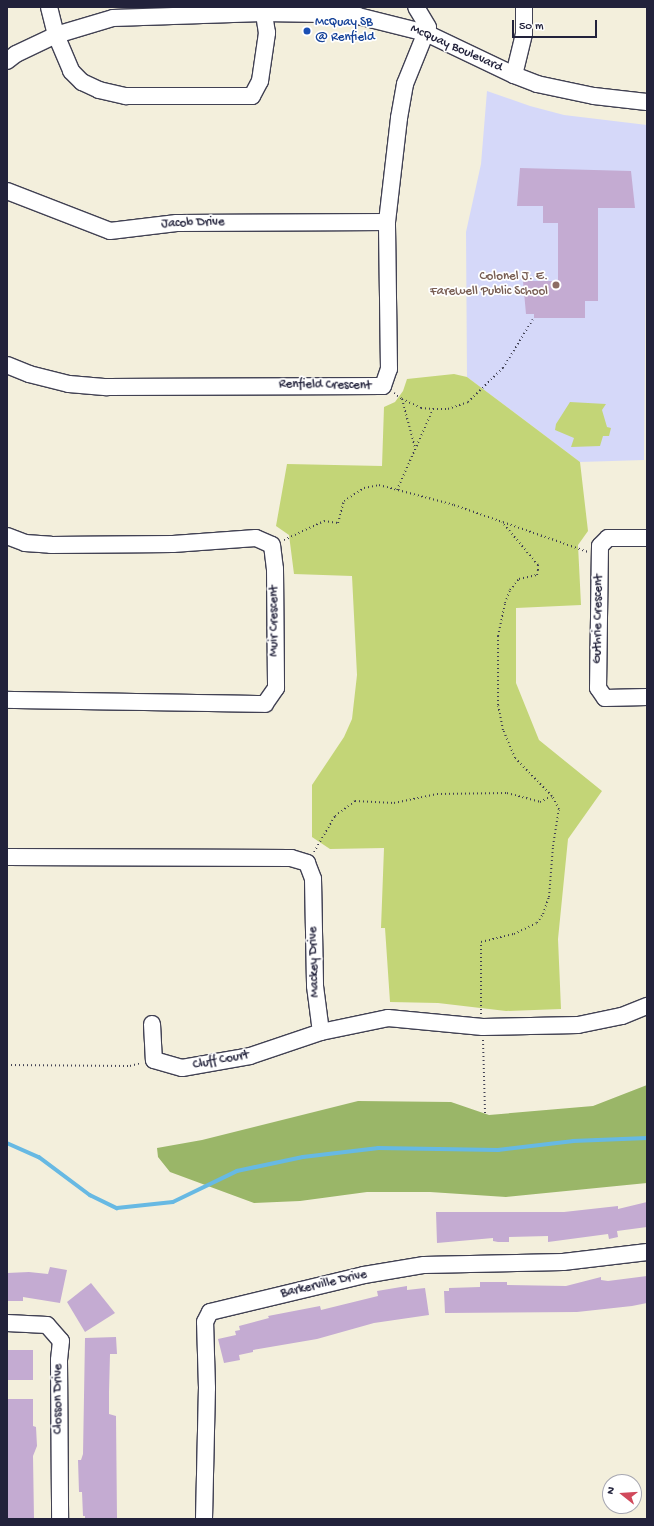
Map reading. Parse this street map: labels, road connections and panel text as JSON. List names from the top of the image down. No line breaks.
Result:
{"streets":{"street":["McQuay Boulevard","Jacob Drive","Renfield Crescent","Guthrie Crescent","Muir Crescent","Mackey Drive","Cluff Court","Barkerville Drive","Closson Drive"]},"crossings":[["McQuay Boulevard","Renfield Crescent"],["Jacob Drive","Renfield Crescent"],["Mackey Drive","Cluff Court"]],"places":["McQuay SB @ Renfield","Colonel J. E. Farewell Public School"],"scale_bar":"50 m","north":"left"}
